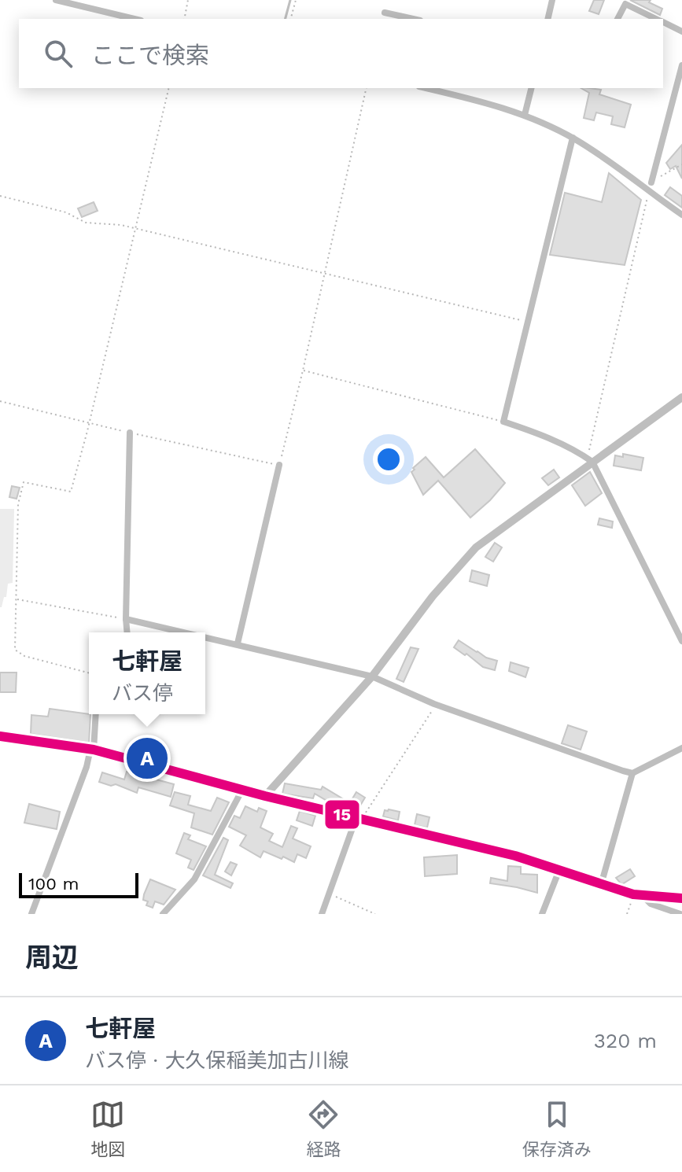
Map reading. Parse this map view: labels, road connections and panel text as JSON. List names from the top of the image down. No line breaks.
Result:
{"lines":["transit line 15"],"scale_bar":"100 m","page":{"search":"ここで検索","popup":["七軒屋","バス停"],"pins":"A","scale":"100 m","heading":"周辺","list":[{"mark":"A","name":"七軒屋","note":"バス停 · 大久保稲美加古川線","value":"320 m"}],"nav":["地図","経路","保存済み"]}}
